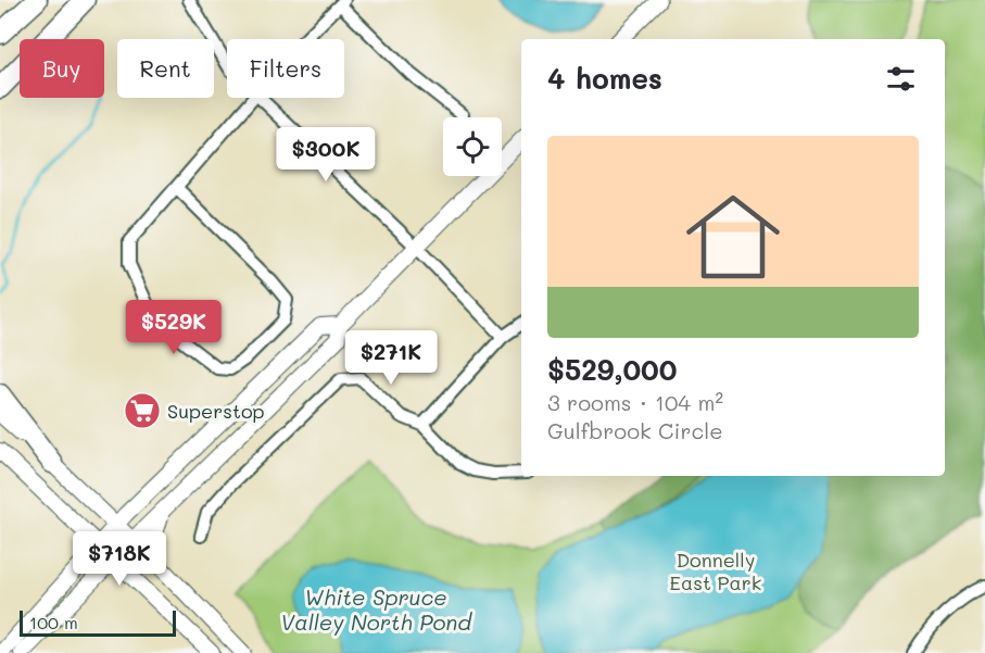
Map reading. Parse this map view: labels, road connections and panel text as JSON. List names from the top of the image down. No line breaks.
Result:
{"water":["White Spruce Valley North Pond"],"parks":["Donnelly East Park"],"places":{"supermarket":["Superstop"]},"scale_bar":"100 m","page":{"chip":["Buy","Rent","Filters"],"heading":"4 homes","list":[{"name":"$529,000","note":"3 rooms · 104 m² · Gulfbrook Circle"}],"price":["$300K","$529K","$271K","$718K"],"scale":"100 m"}}
